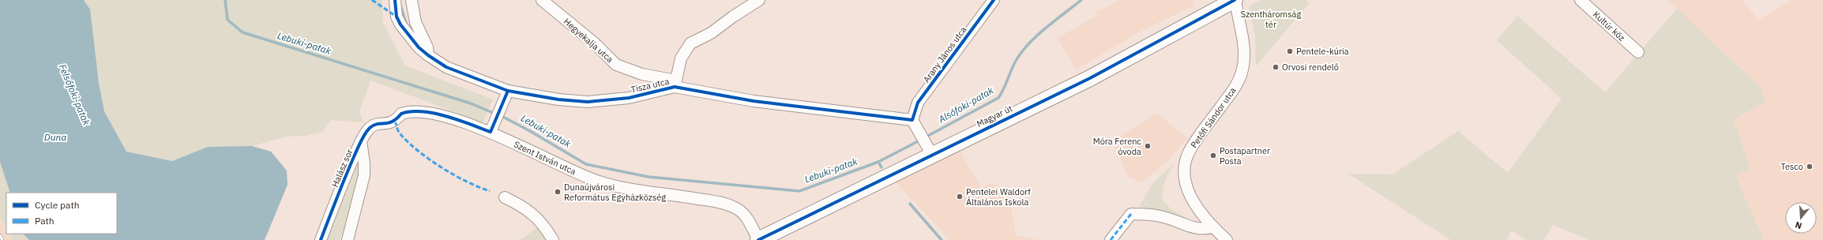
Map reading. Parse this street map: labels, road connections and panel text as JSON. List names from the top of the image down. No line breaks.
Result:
{"streets":{"street":["Kultúr köz","Hegyekalja utca","Arany János utca","Tisza utca","Magyar út","Petőfi Sándor utca","Szent István utca","Halász sor"]},"crossings":[["Hegyekalja utca","Tisza utca"],["Arany János utca","Tisza utca"],["Magyar út","Petőfi Sándor utca"],["Magyar út","Szent István utca"],["Szent István utca","Halász sor"]],"water":["Lebuki-patak","Felsőfoki-patak","Alsófoki-patak","Duna"],"parks":["Szentháromság tér"],"places":["Pentele-kúria","Orvosi rendelő","Móra Ferenc óvoda","Postapartner Posta","Tesco","Dunaújvárosi Református Egyházközség","Pentelei Waldorf Általános Iskola"],"legend":["Cycle path","Path"],"north":"bottom"}
